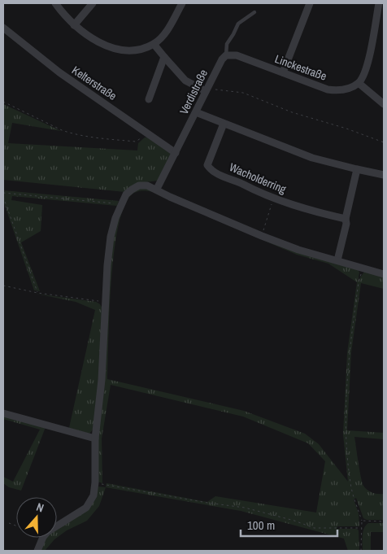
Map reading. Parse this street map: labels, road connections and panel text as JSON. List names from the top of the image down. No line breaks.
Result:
{"streets":{"street":["Linckestraße","Kelterstraße","Verdistraße","Wacholderring"]},"crossings":[["Linckestraße","Verdistraße"],["Kelterstraße","Verdistraße"]],"scale_bar":"100 m","north":"top"}
